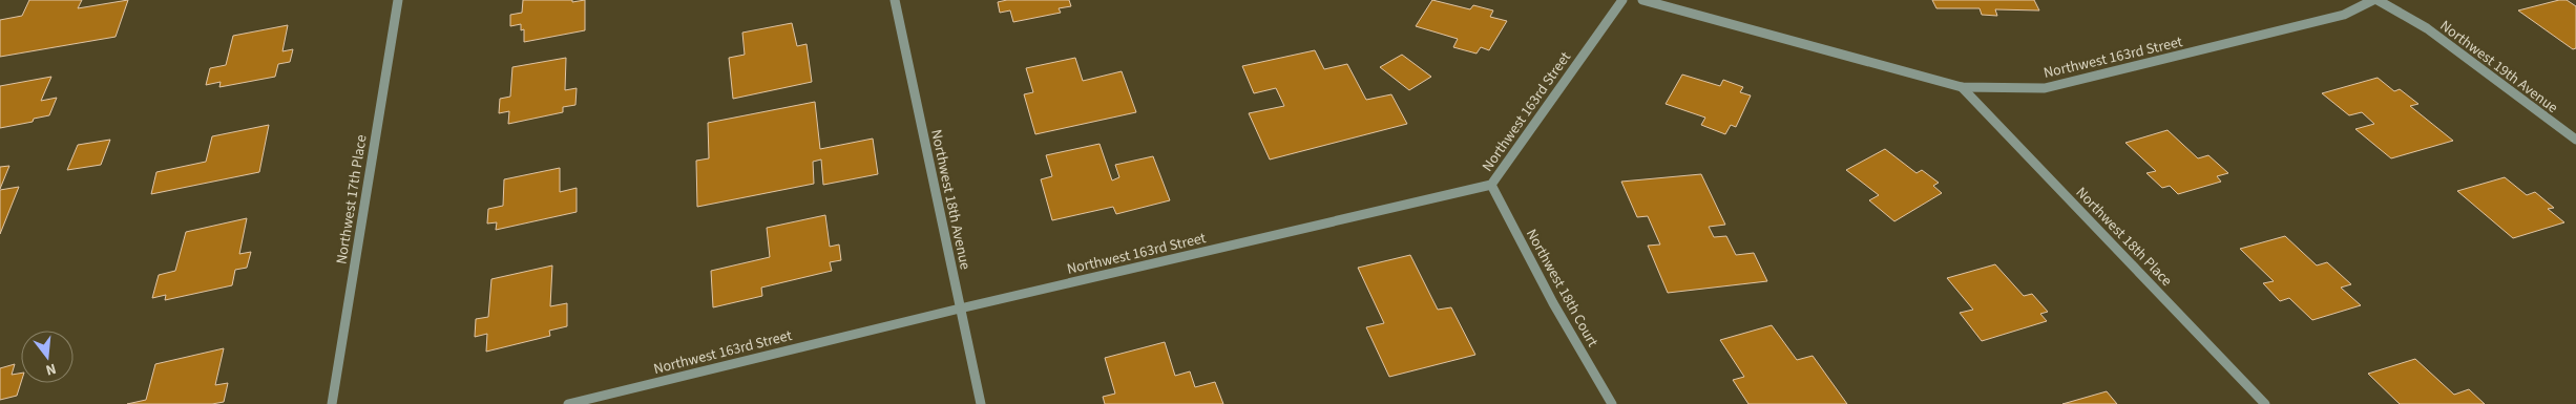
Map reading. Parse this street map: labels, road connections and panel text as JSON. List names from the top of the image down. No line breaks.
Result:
{"streets":{"street":["Northwest 163rd Street","Northwest 19th Avenue","Northwest 17th Place","Northwest 18th Avenue","Northwest 18th Place","Northwest 18th Court"]},"crossings":[["Northwest 163rd Street","Northwest 19th Avenue"],["Northwest 163rd Street","Northwest 18th Avenue"],["Northwest 163rd Street","Northwest 18th Place"],["Northwest 163rd Street","Northwest 18th Court"]],"north":"bottom"}
